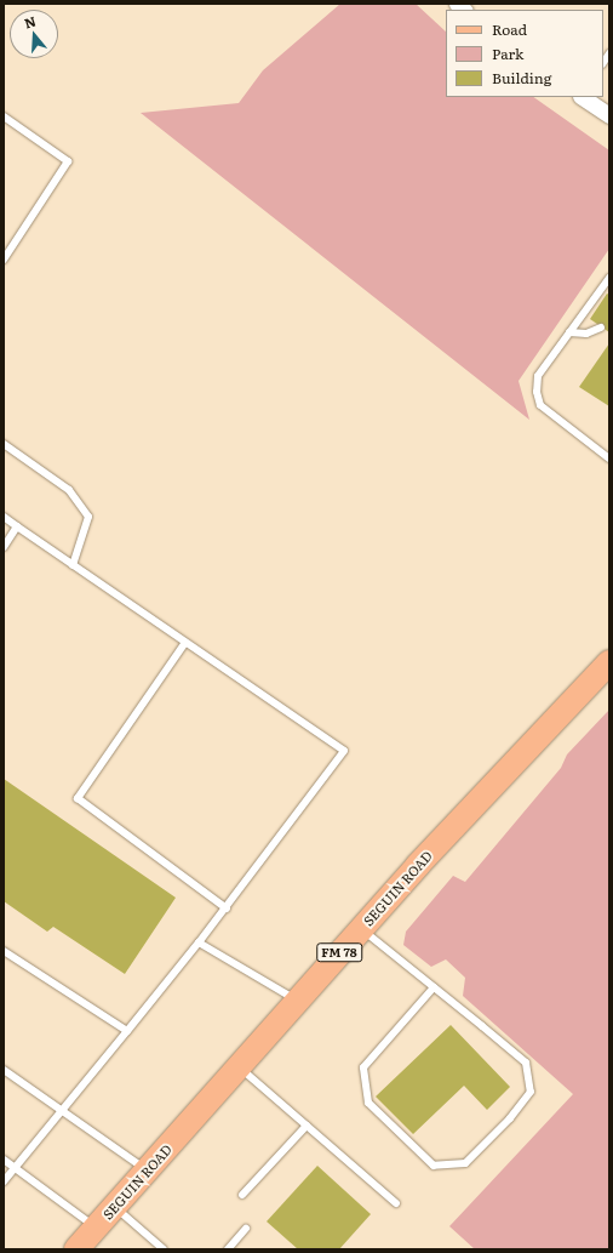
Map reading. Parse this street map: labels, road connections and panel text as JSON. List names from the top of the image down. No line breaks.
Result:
{"streets":{"main road":["SEGUIN ROAD","FM 78"]},"legend":["Road","Park","Building"],"north":"top"}
